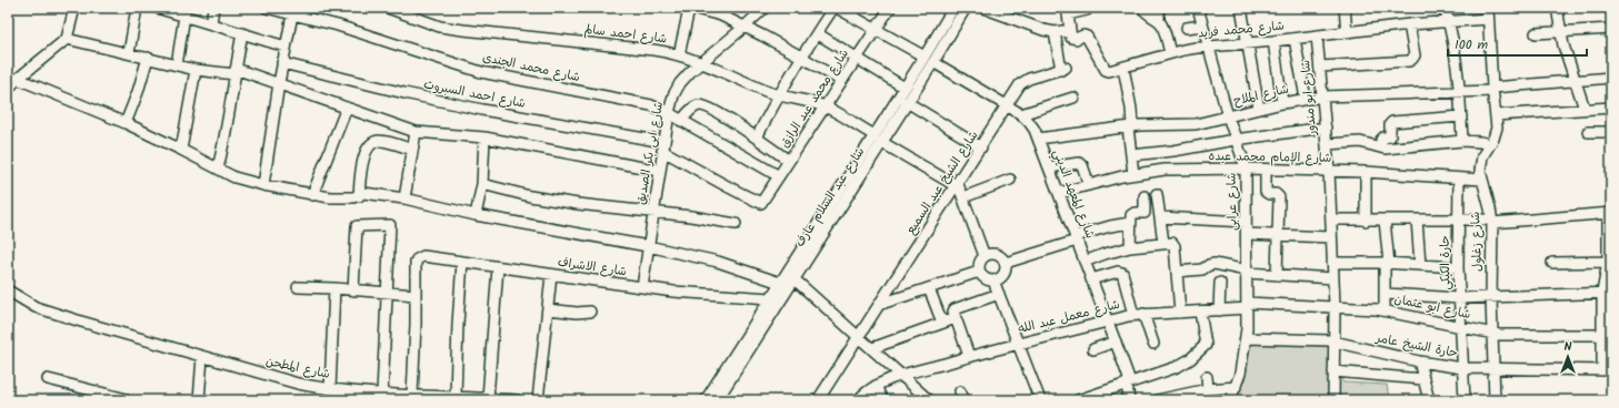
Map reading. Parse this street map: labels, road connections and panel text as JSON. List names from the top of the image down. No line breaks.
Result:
{"streets":{"street":["شارع محمد فريد","شارع احمد سالم","شارع محمد الجندى","شارع احمد السبروت","شارع الملاح","شارع ابو مندور","شارع محمد عبد الرازق","شارع ابى بكر الصديق","شارع الإمام محمد عبده","شارع الشيخ عبد السميع","شارع المعهد الديني","شارع عبد السلام عارف","شارع عرابى","شارع زغلول","حارة الكيكي","شارع الاشراف","شارع ابو عثمان","شارع معمل عبد الله","حارة الشيخ عامر","شارع المطحن"]},"crossings":[["شارع محمد فريد","شارع ابو مندور"],["شارع محمد فريد","شارع عرابى"],["شارع محمد فريد","شارع زغلول"],["شارع احمد سالم","شارع محمد عبد الرازق"],["شارع احمد سالم","شارع ابى بكر الصديق"],["شارع احمد سالم","شارع الشيخ عبد السميع"],["شارع احمد سالم","شارع عبد السلام عارف"],["شارع محمد الجندى","شارع محمد عبد الرازق"],["شارع محمد الجندى","شارع ابى بكر الصديق"],["شارع احمد السبروت","شارع محمد عبد الرازق"],["شارع احمد السبروت","شارع ابى بكر الصديق"],["شارع الملاح","شارع ابو مندور"],["شارع الملاح","شارع المعهد الديني"],["شارع الملاح","شارع عرابى"],["شارع الملاح","شارع زغلول"],["شارع ابو مندور","شارع الإمام محمد عبده"],["شارع ابو مندور","شارع ابو عثمان"],["شارع ابو مندور","حارة الشيخ عامر"],["شارع محمد عبد الرازق","شارع المعهد الديني"],["شارع ابى بكر الصديق","شارع الاشراف"],["شارع الإمام محمد عبده","شارع المعهد الديني"],["شارع الإمام محمد عبده","شارع عرابى"],["شارع الإمام محمد عبده","شارع زغلول"],["شارع الإمام محمد عبده","حارة الكيكي"],["شارع الشيخ عبد السميع","شارع المعهد الديني"],["شارع المعهد الديني","شارع عبد السلام عارف"],["شارع المعهد الديني","شارع معمل عبد الله"],["شارع عبد السلام عارف","شارع الاشراف"],["شارع عرابى","شارع ابو عثمان"],["شارع عرابى","شارع معمل عبد الله"],["شارع عرابى","حارة الشيخ عامر"],["شارع زغلول","شارع ابو عثمان"],["شارع زغلول","حارة الشيخ عامر"],["حارة الكيكي","شارع ابو عثمان"],["حارة الكيكي","حارة الشيخ عامر"],["شارع ابو عثمان","شارع معمل عبد الله"]],"scale_bar":"100 m","north":"top"}
